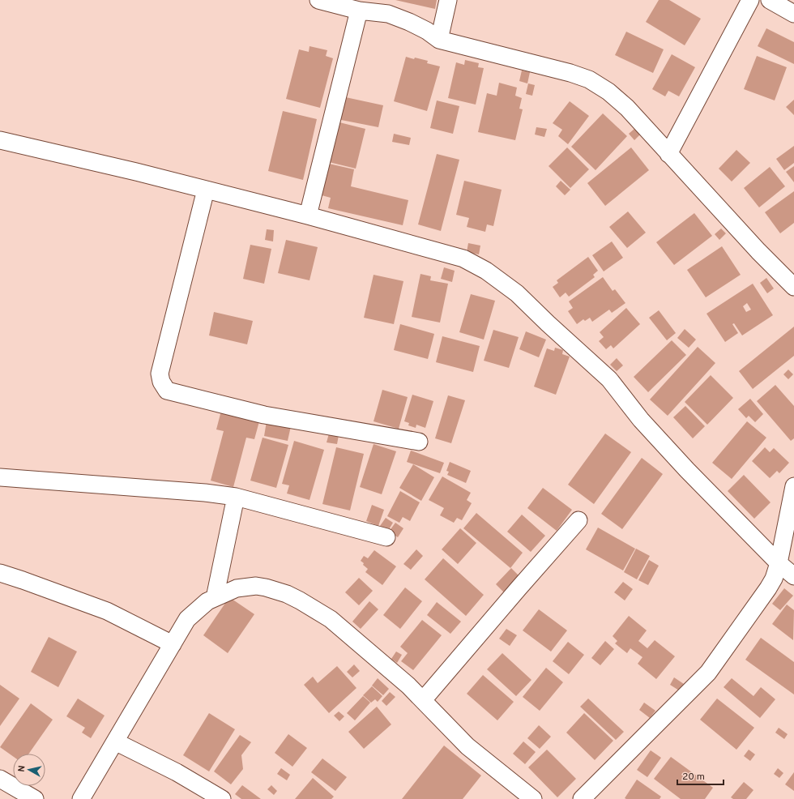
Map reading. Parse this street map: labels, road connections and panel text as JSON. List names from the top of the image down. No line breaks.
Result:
{"scale_bar":"20 m","north":"left"}
